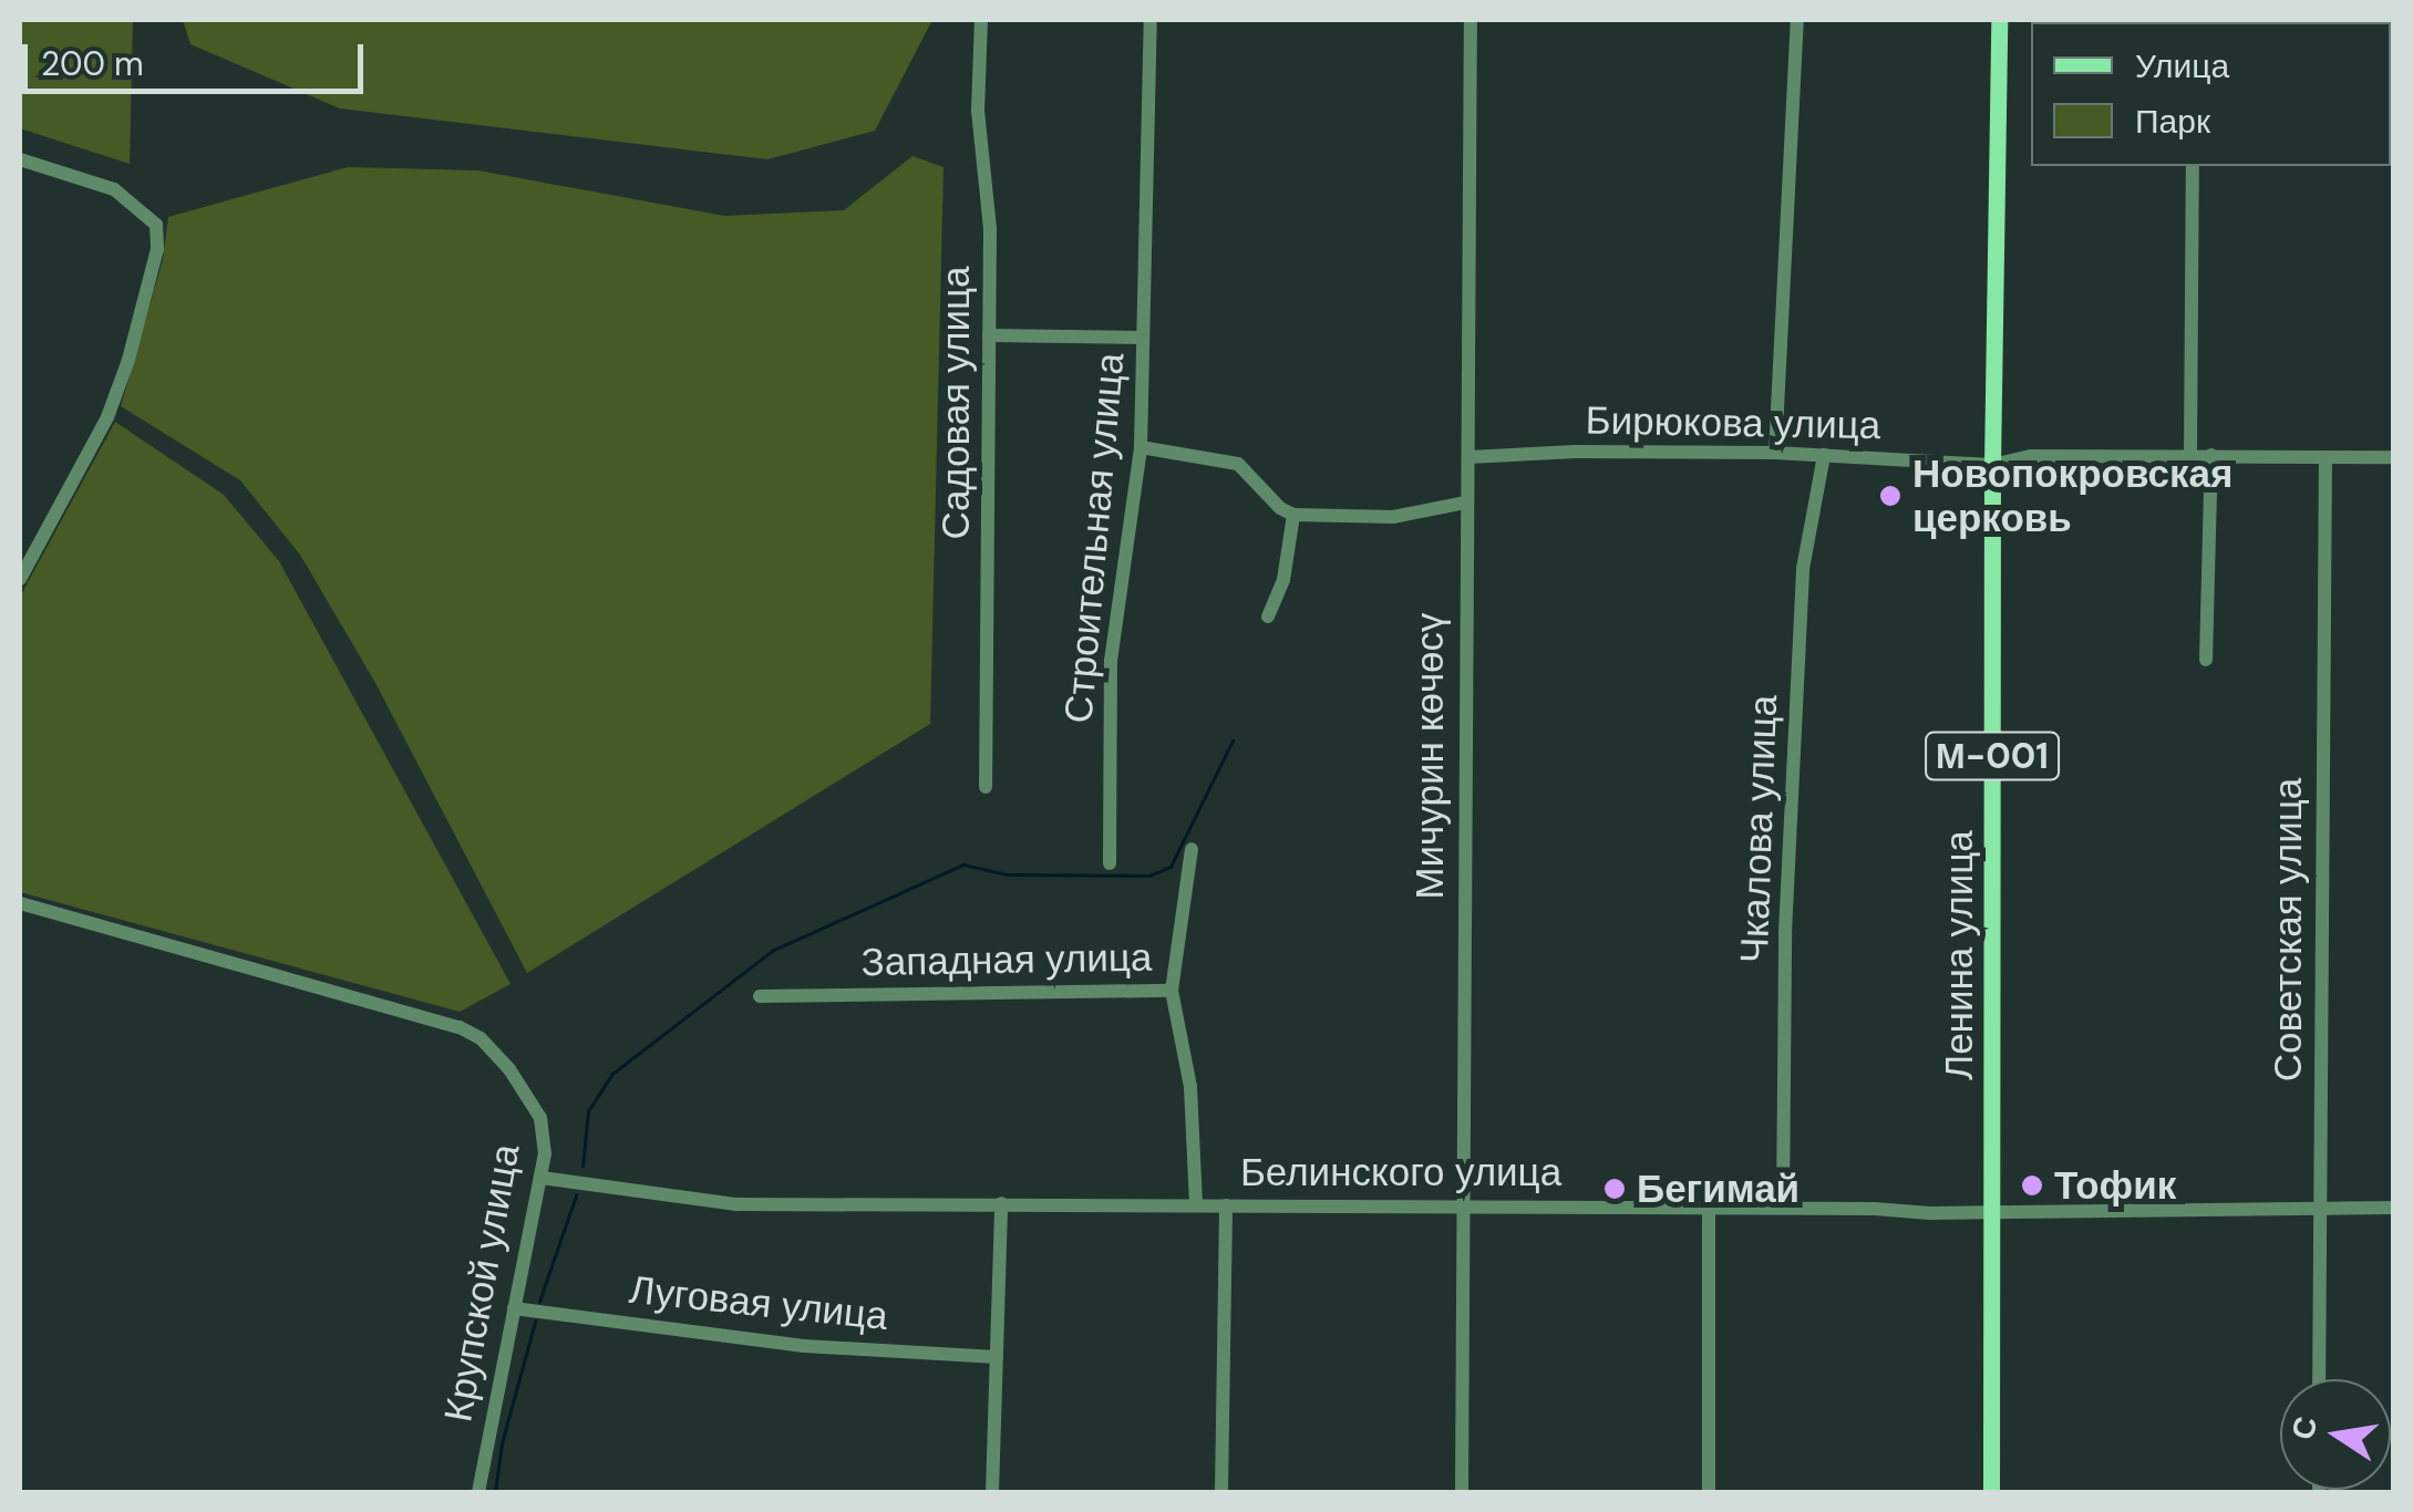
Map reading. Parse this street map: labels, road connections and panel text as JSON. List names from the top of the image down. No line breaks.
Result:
{"streets":{"main road":["М-001","Ленина улица"],"street":["Садовая улица","Бирюкова улица","Строительная улица","Мичурин көчөсү","Чкалова улица","Советская улица","Западная улица","Белинского улица","Крупской улица","Луговая улица"]},"crossings":[["Бирюкова улица","Мичурин көчөсү"],["Бирюкова улица","Чкалова улица"],["Бирюкова улица","Советская улица"],["Бирюкова улица","Ленина улица"],["Мичурин көчөсү","Белинского улица"],["Чкалова улица","Белинского улица"],["Советская улица","Белинского улица"],["Ленина улица","Белинского улица"],["Западная улица","Белинского улица"],["Белинского улица","Крупской улица"],["Крупской улица","Луговая улица"]],"places":["Новопокровская церковь","Тофик","Бегимай"],"legend":["Улица","Парк"],"scale_bar":"200 m","north":"left"}
